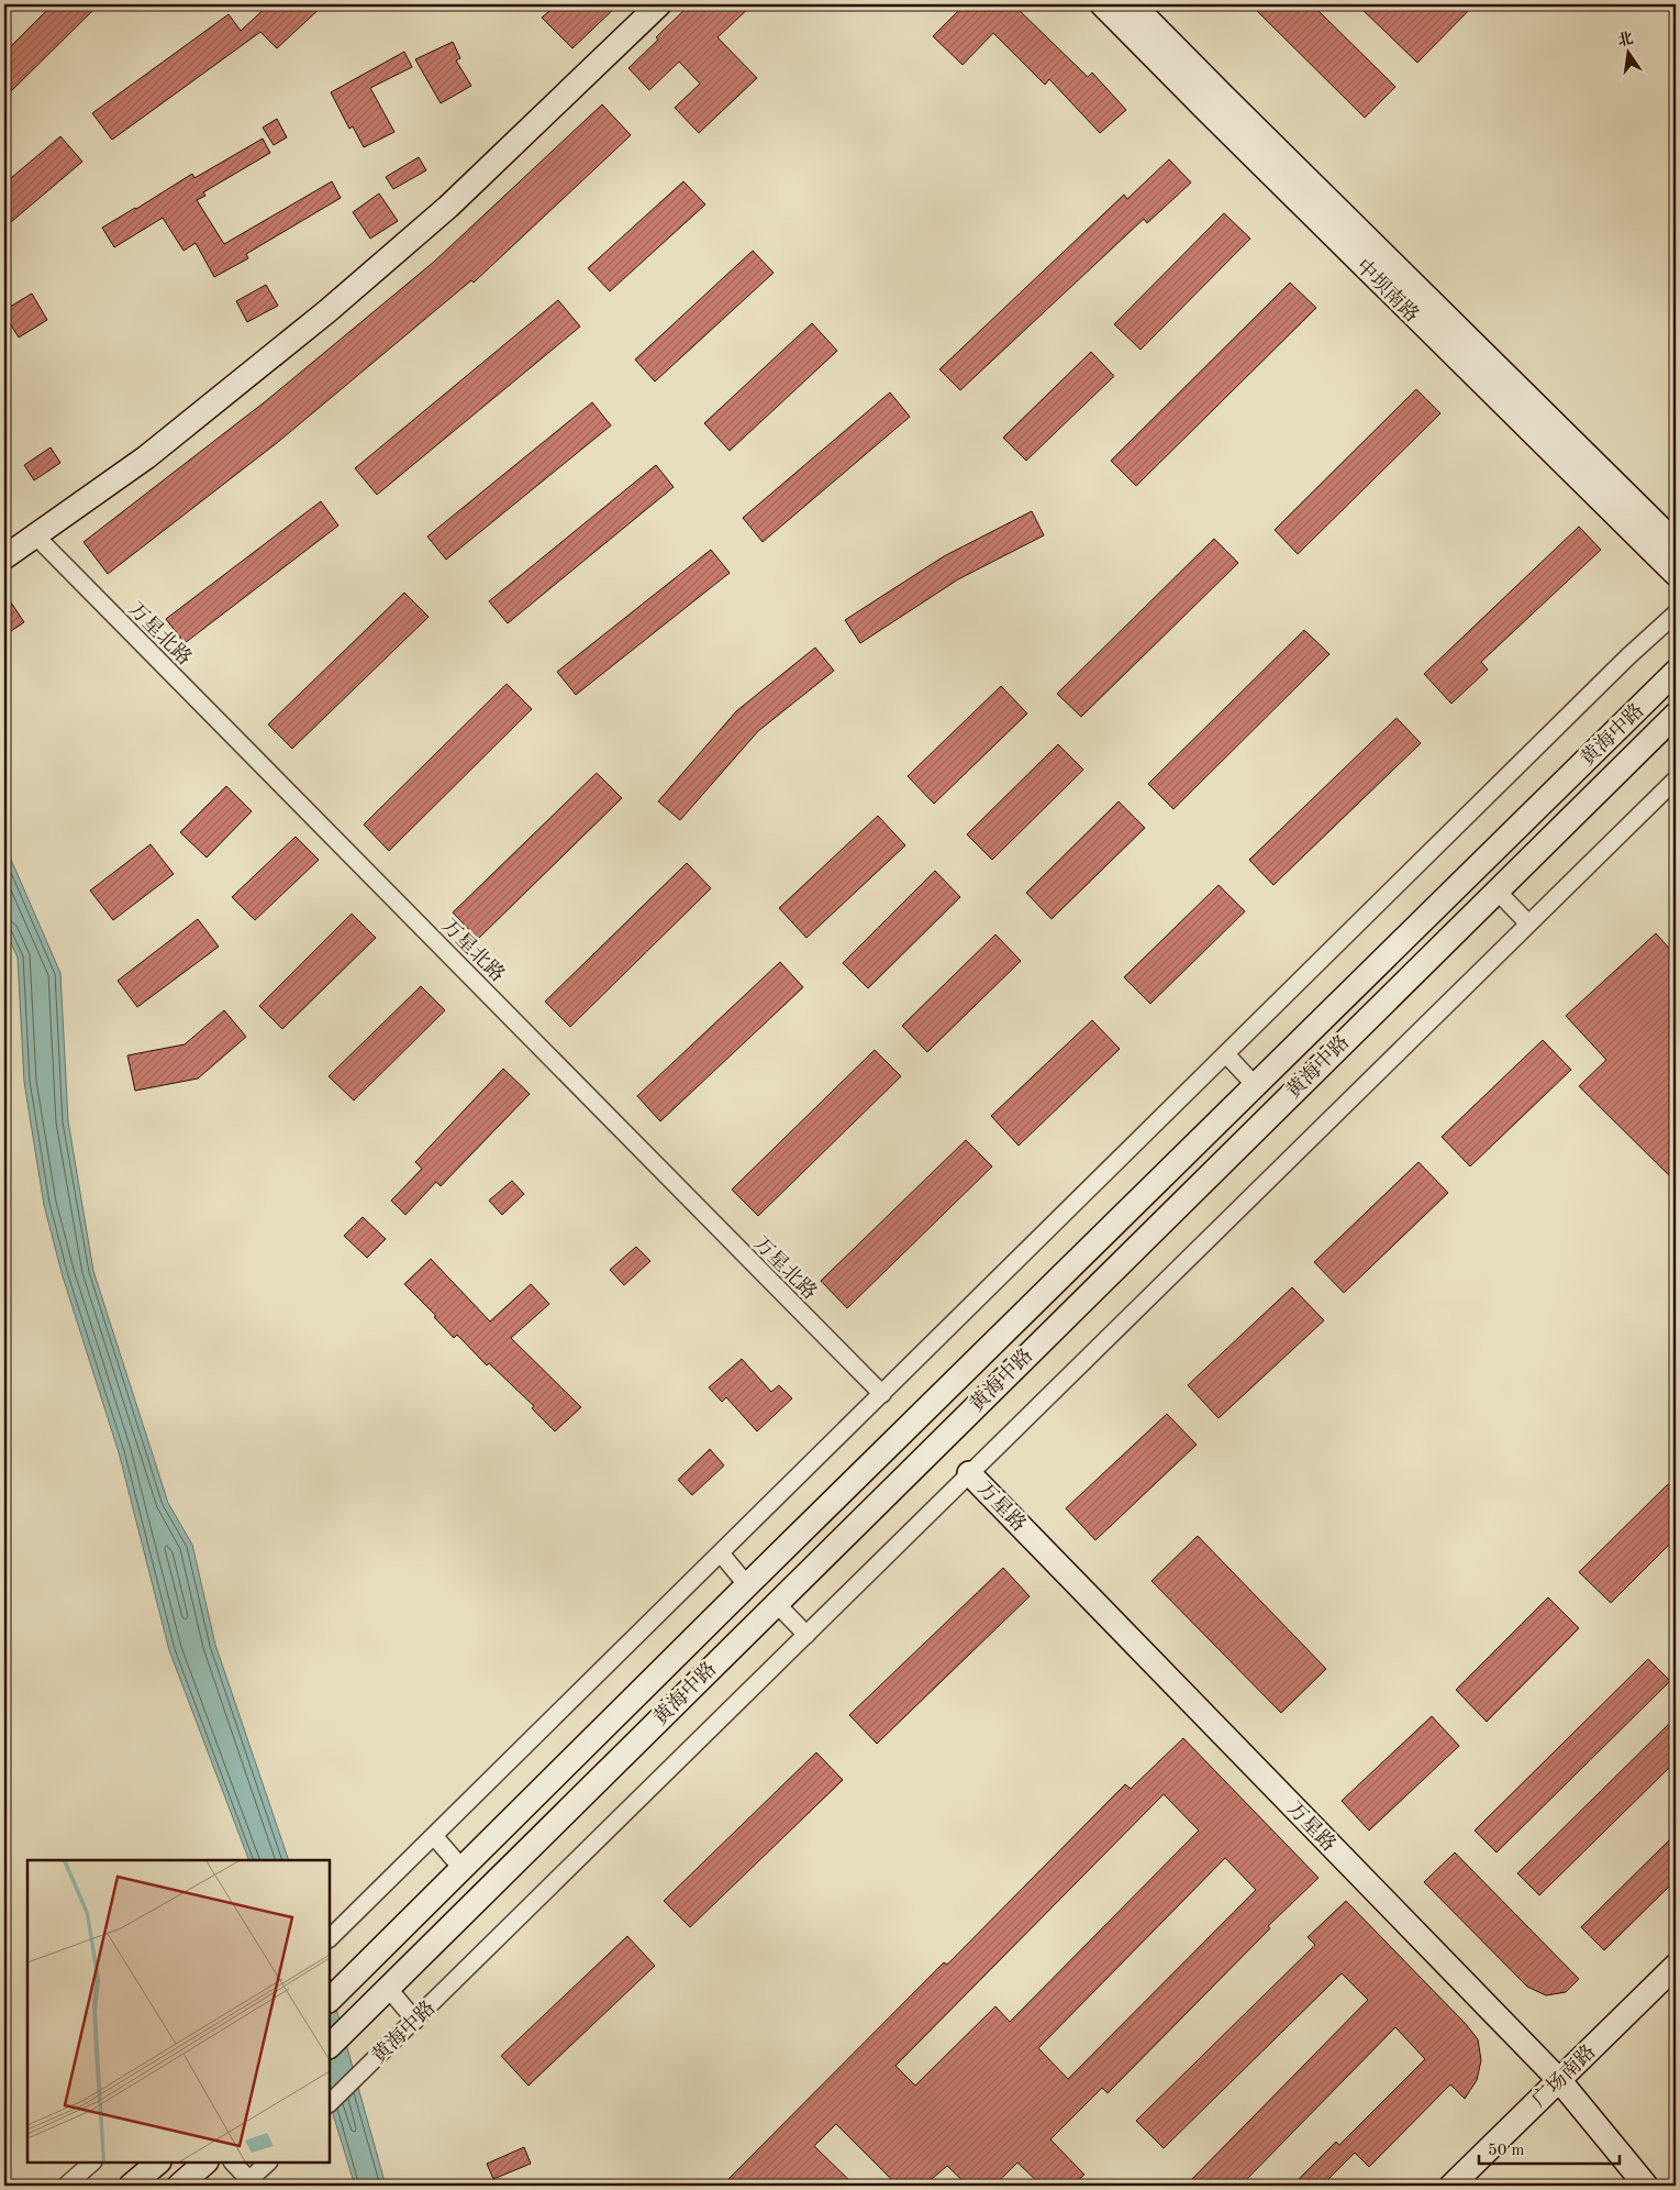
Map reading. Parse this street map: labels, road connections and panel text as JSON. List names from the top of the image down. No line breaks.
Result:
{"streets":{"street":["中坝南路","万星北路","黄海中路","万星路","广场南路"]},"crossings":[["黄海中路","万星路"],["万星路","广场南路"]],"scale_bar":"50 m","north":"top"}
